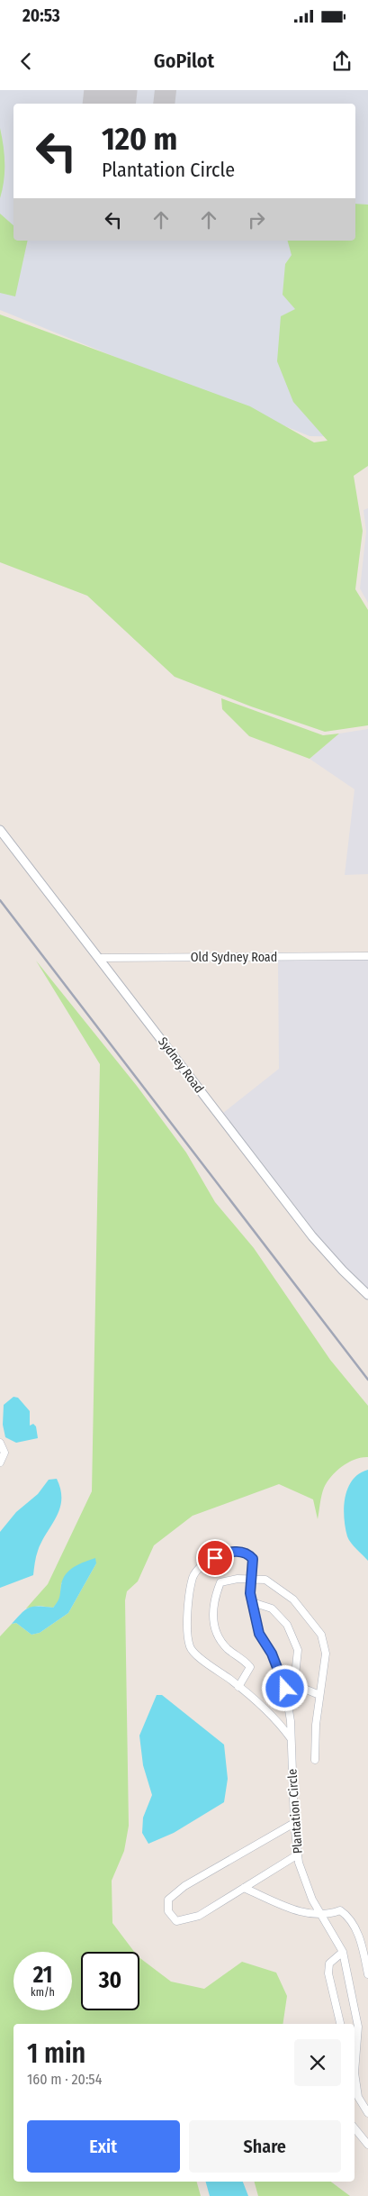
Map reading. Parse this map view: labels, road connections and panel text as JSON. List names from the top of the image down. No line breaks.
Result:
{"streets":{"street":["Old Sydney Road","Sydney Road","Plantation Circle"]},"crossings":[["Old Sydney Road","Sydney Road"]],"page":{"status":"20:53","header":"GoPilot","turn":["120 m","Plantation Circle"],"speed":"21 km/h","limit":"30","heading":["1 min","160 m · 20:54"],"buttons":["Exit","Share"]}}
